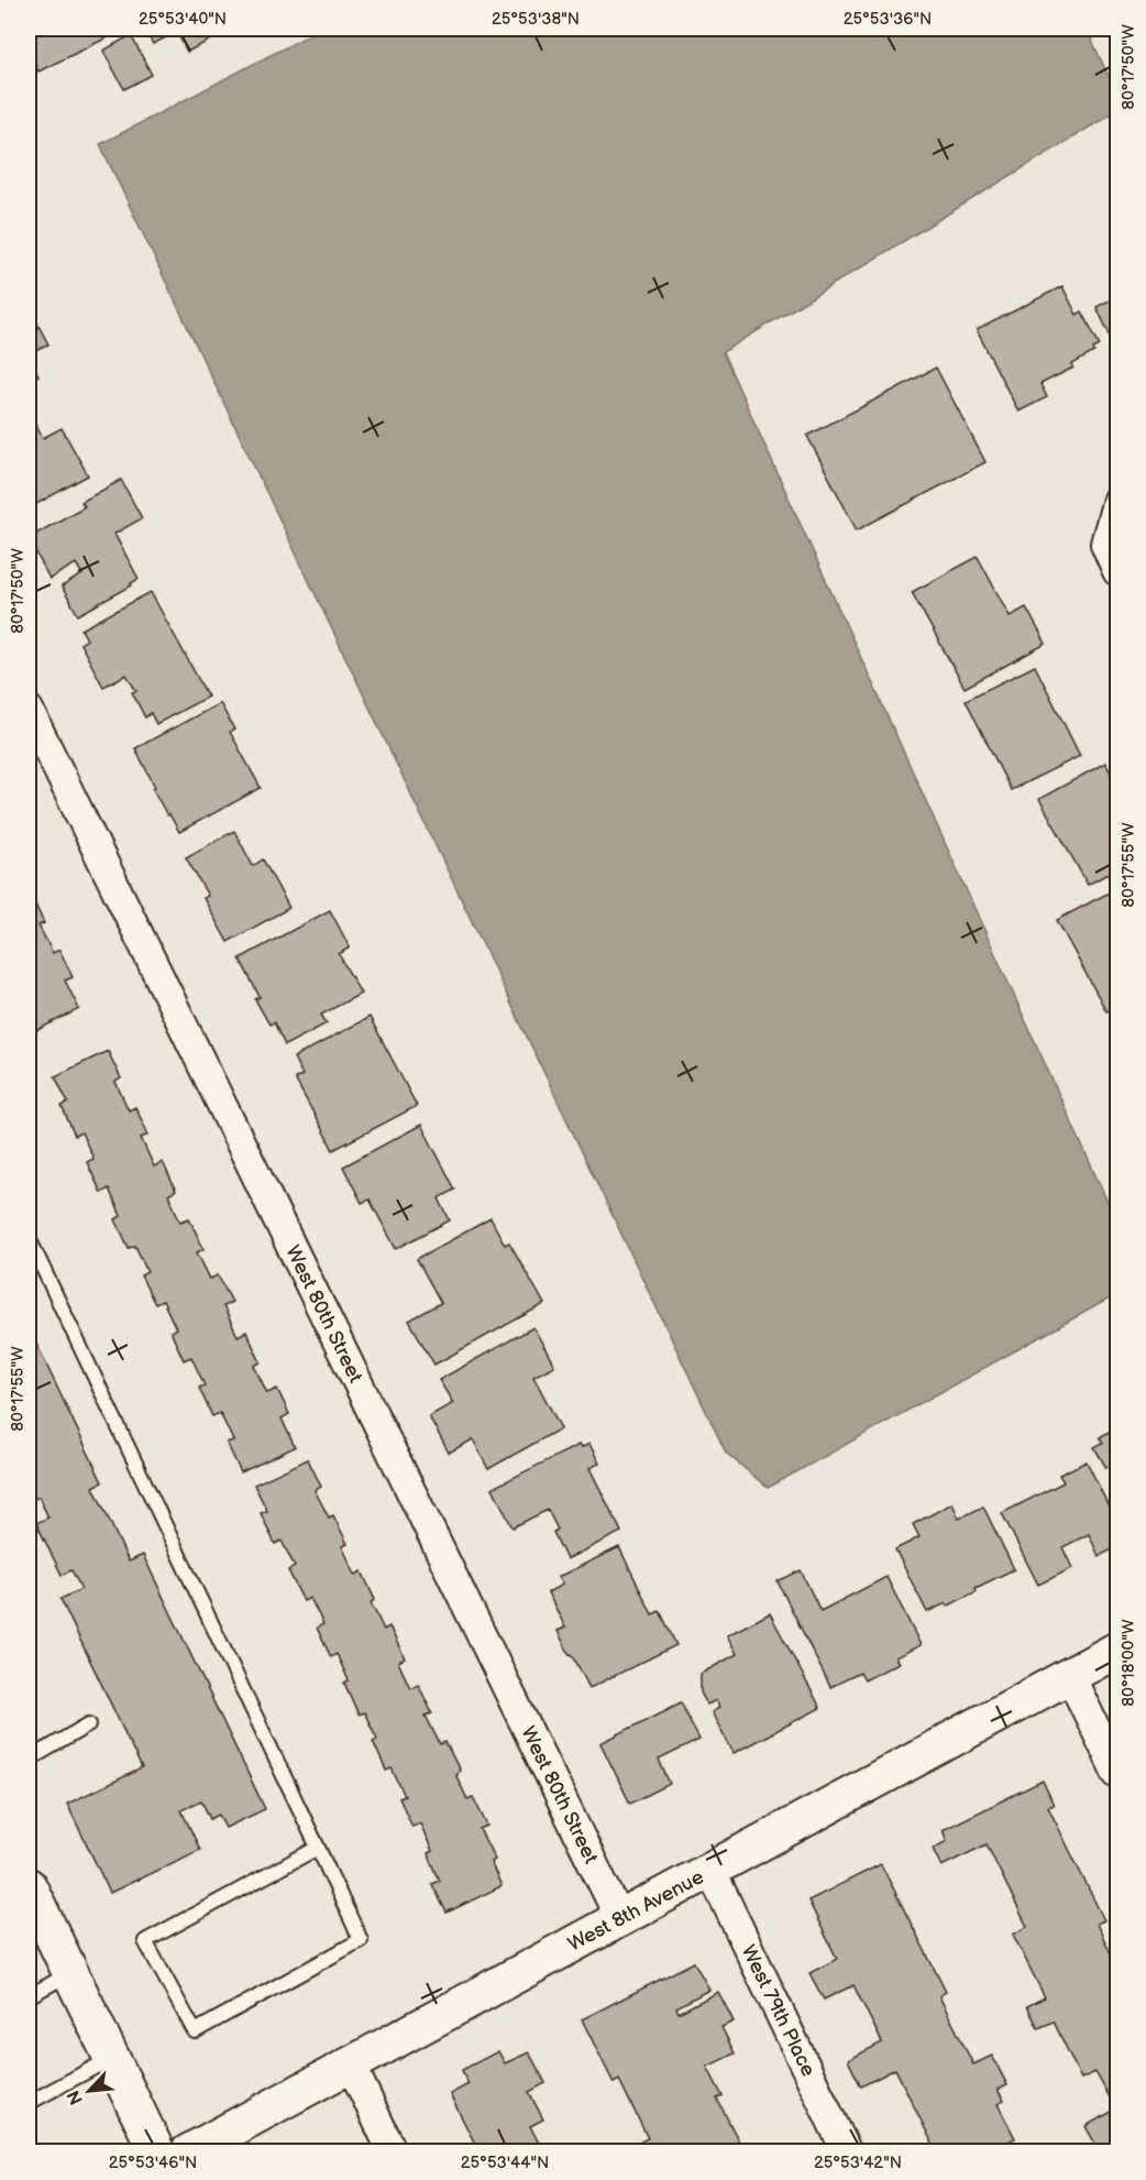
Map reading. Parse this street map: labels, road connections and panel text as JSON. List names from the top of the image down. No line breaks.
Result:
{"streets":{"street":["West 80th Street","West 8th Avenue","West 79th Place"]},"crossings":[["West 80th Street","West 8th Avenue"],["West 8th Avenue","West 79th Place"]],"north":"bottom left","coordinates":["25°53'40\"N","25°53'38\"N","25°53'36\"N","80°17'50\"W","80°17'55\"W","80°18'00\"W","25°53'46\"N","25°53'44\"N","25°53'42\"N"]}
